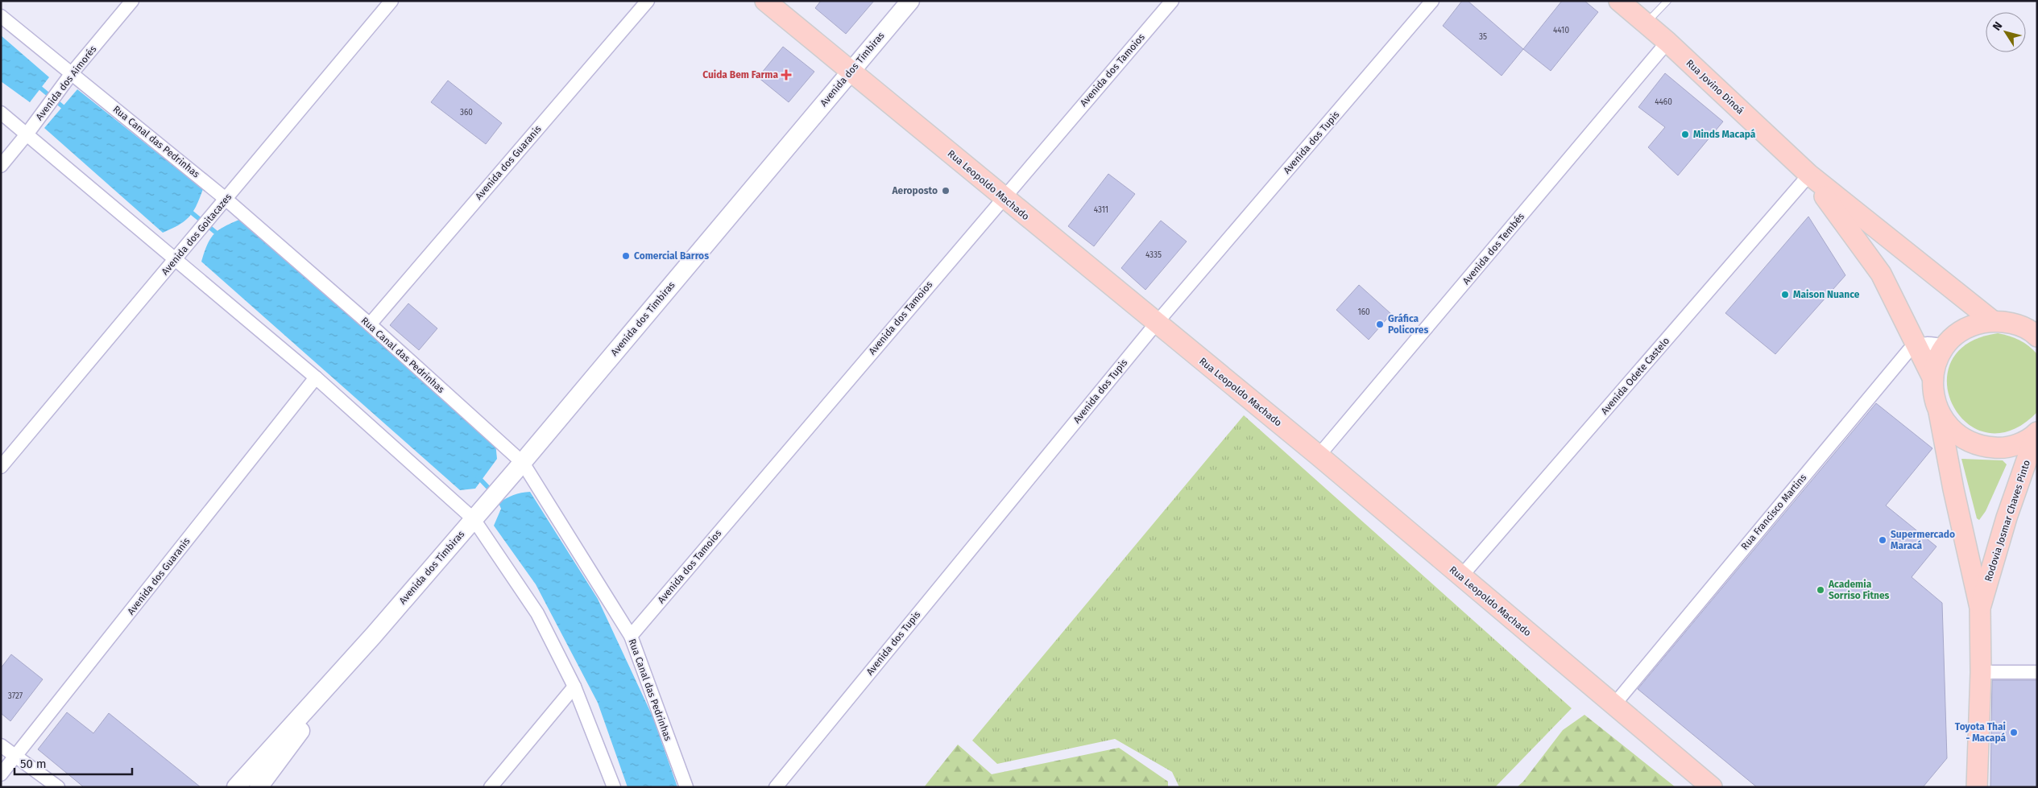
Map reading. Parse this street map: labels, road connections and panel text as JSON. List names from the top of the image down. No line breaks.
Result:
{"streets":{"main road":["Rua Jovino Dinoá","Rua Leopoldo Machado","Rodovia Josmar Chaves Pinto"],"street":["Avenida dos Timbiras","Avenida dos Tamoios","Avenida dos Aimorés","Rua Canal das Pedrinhas","Avenida dos Tupis","Avenida dos Guaranis","Avenida dos Goitacazes","Avenida dos Tembés","Avenida Odete Castelo","Rua Francisco Martins"]},"crossings":[["Avenida dos Timbiras","Rua Canal das Pedrinhas"],["Avenida dos Timbiras","Rua Leopoldo Machado"],["Avenida dos Tamoios","Rua Canal das Pedrinhas"],["Avenida dos Tamoios","Rua Leopoldo Machado"],["Avenida dos Aimorés","Rua Canal das Pedrinhas"],["Rua Jovino Dinoá","Avenida dos Tembés"],["Rua Jovino Dinoá","Avenida Odete Castelo"],["Rua Jovino Dinoá","Rua Francisco Martins"],["Rua Canal das Pedrinhas","Avenida dos Guaranis"],["Rua Canal das Pedrinhas","Avenida dos Goitacazes"],["Avenida dos Tupis","Rua Leopoldo Machado"],["Rua Leopoldo Machado","Avenida dos Tembés"],["Rua Leopoldo Machado","Avenida Odete Castelo"],["Rua Leopoldo Machado","Rua Francisco Martins"]],"places":{"health":["Cuida Bem Farma"],"other":["Minds Macapá","Aeroposto","Comercial Barros","Maison Nuance","Gráfica Policores","Supermercado Maracá","Academia Sorriso Fitnes","Toyota Thai - Macapá"]},"house_numbers":["4410","35","4460","360","4311","4335","160","3727"],"scale_bar":"50 m","north":"top left"}
